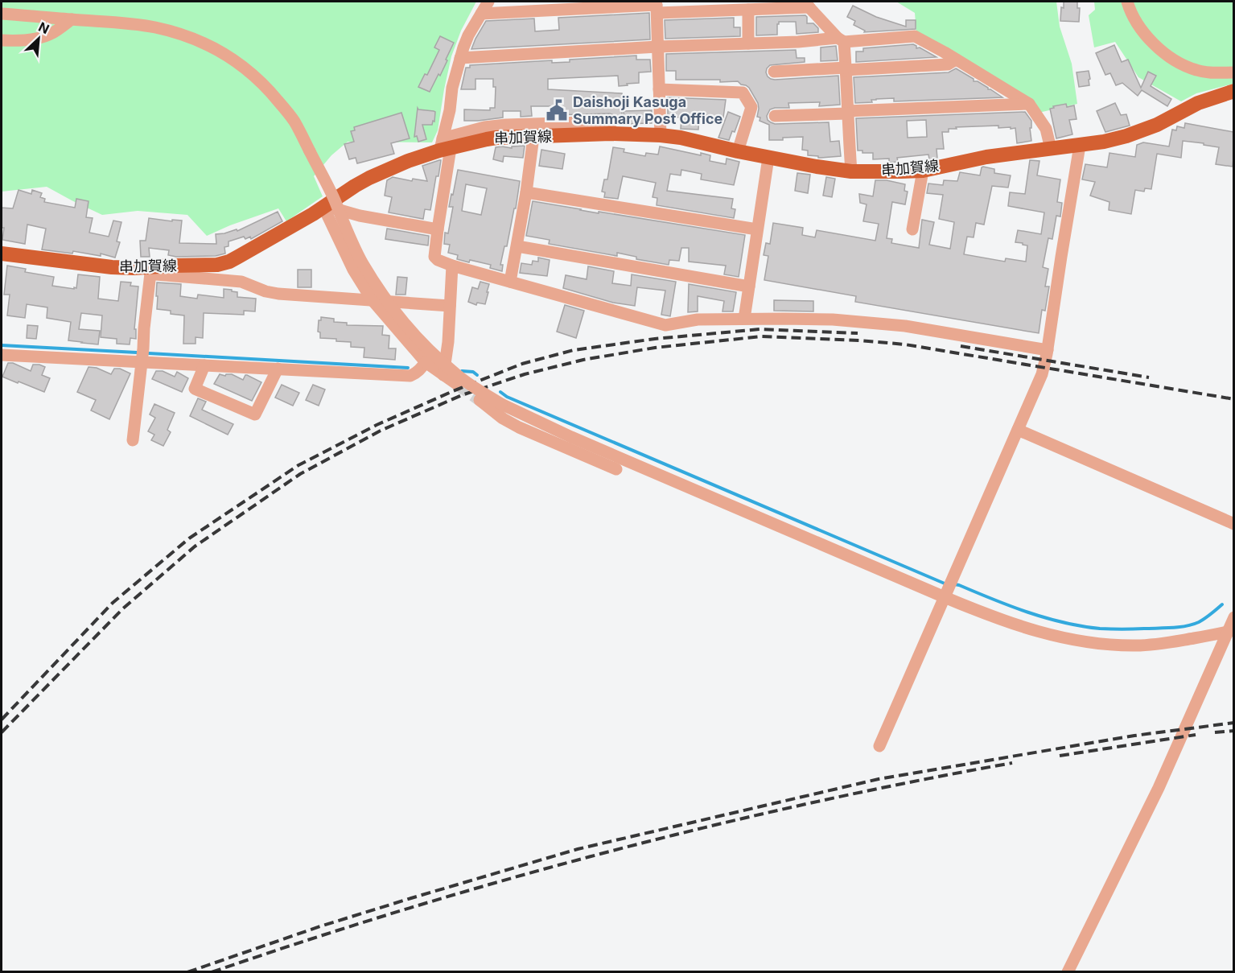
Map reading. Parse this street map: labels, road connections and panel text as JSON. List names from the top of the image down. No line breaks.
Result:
{"streets":{"main road":["串加賀線"]},"places":{"public building":["Daishoji Kasuga Summary Post Office"]},"north":"top right"}
